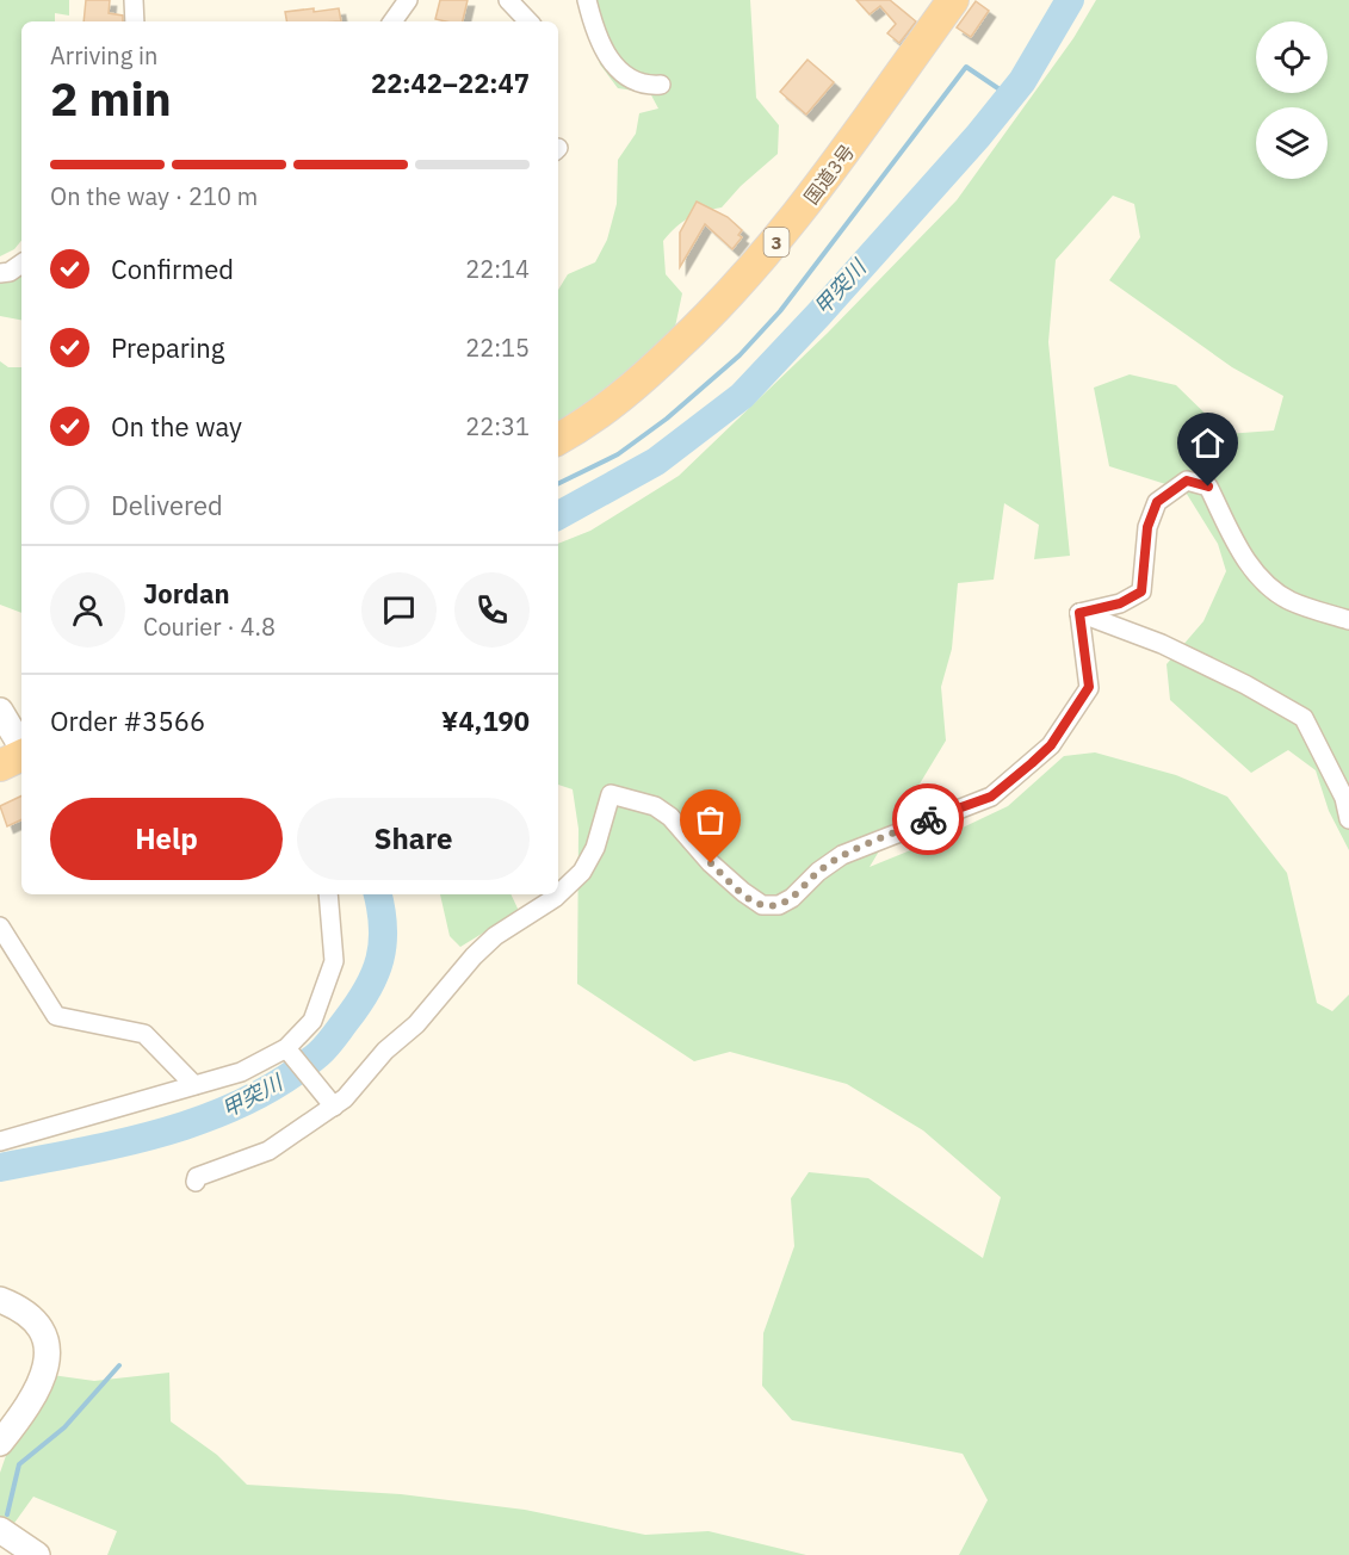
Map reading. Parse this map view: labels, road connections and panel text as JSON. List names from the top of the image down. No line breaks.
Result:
{"streets":{"highway":["国道3号","3"]},"water":["甲突川"],"page":{"heading":["2 min","Arriving in","22:42–22:47"],"panel":["Jordan","Courier · 4.8","Order #3566","¥4,190"],"bar":"On the way · 210 m","list":[["Confirmed","22:14"],["Preparing","22:15"],["On the way","22:31"],"Delivered"],"buttons":["Help","Share"]}}
